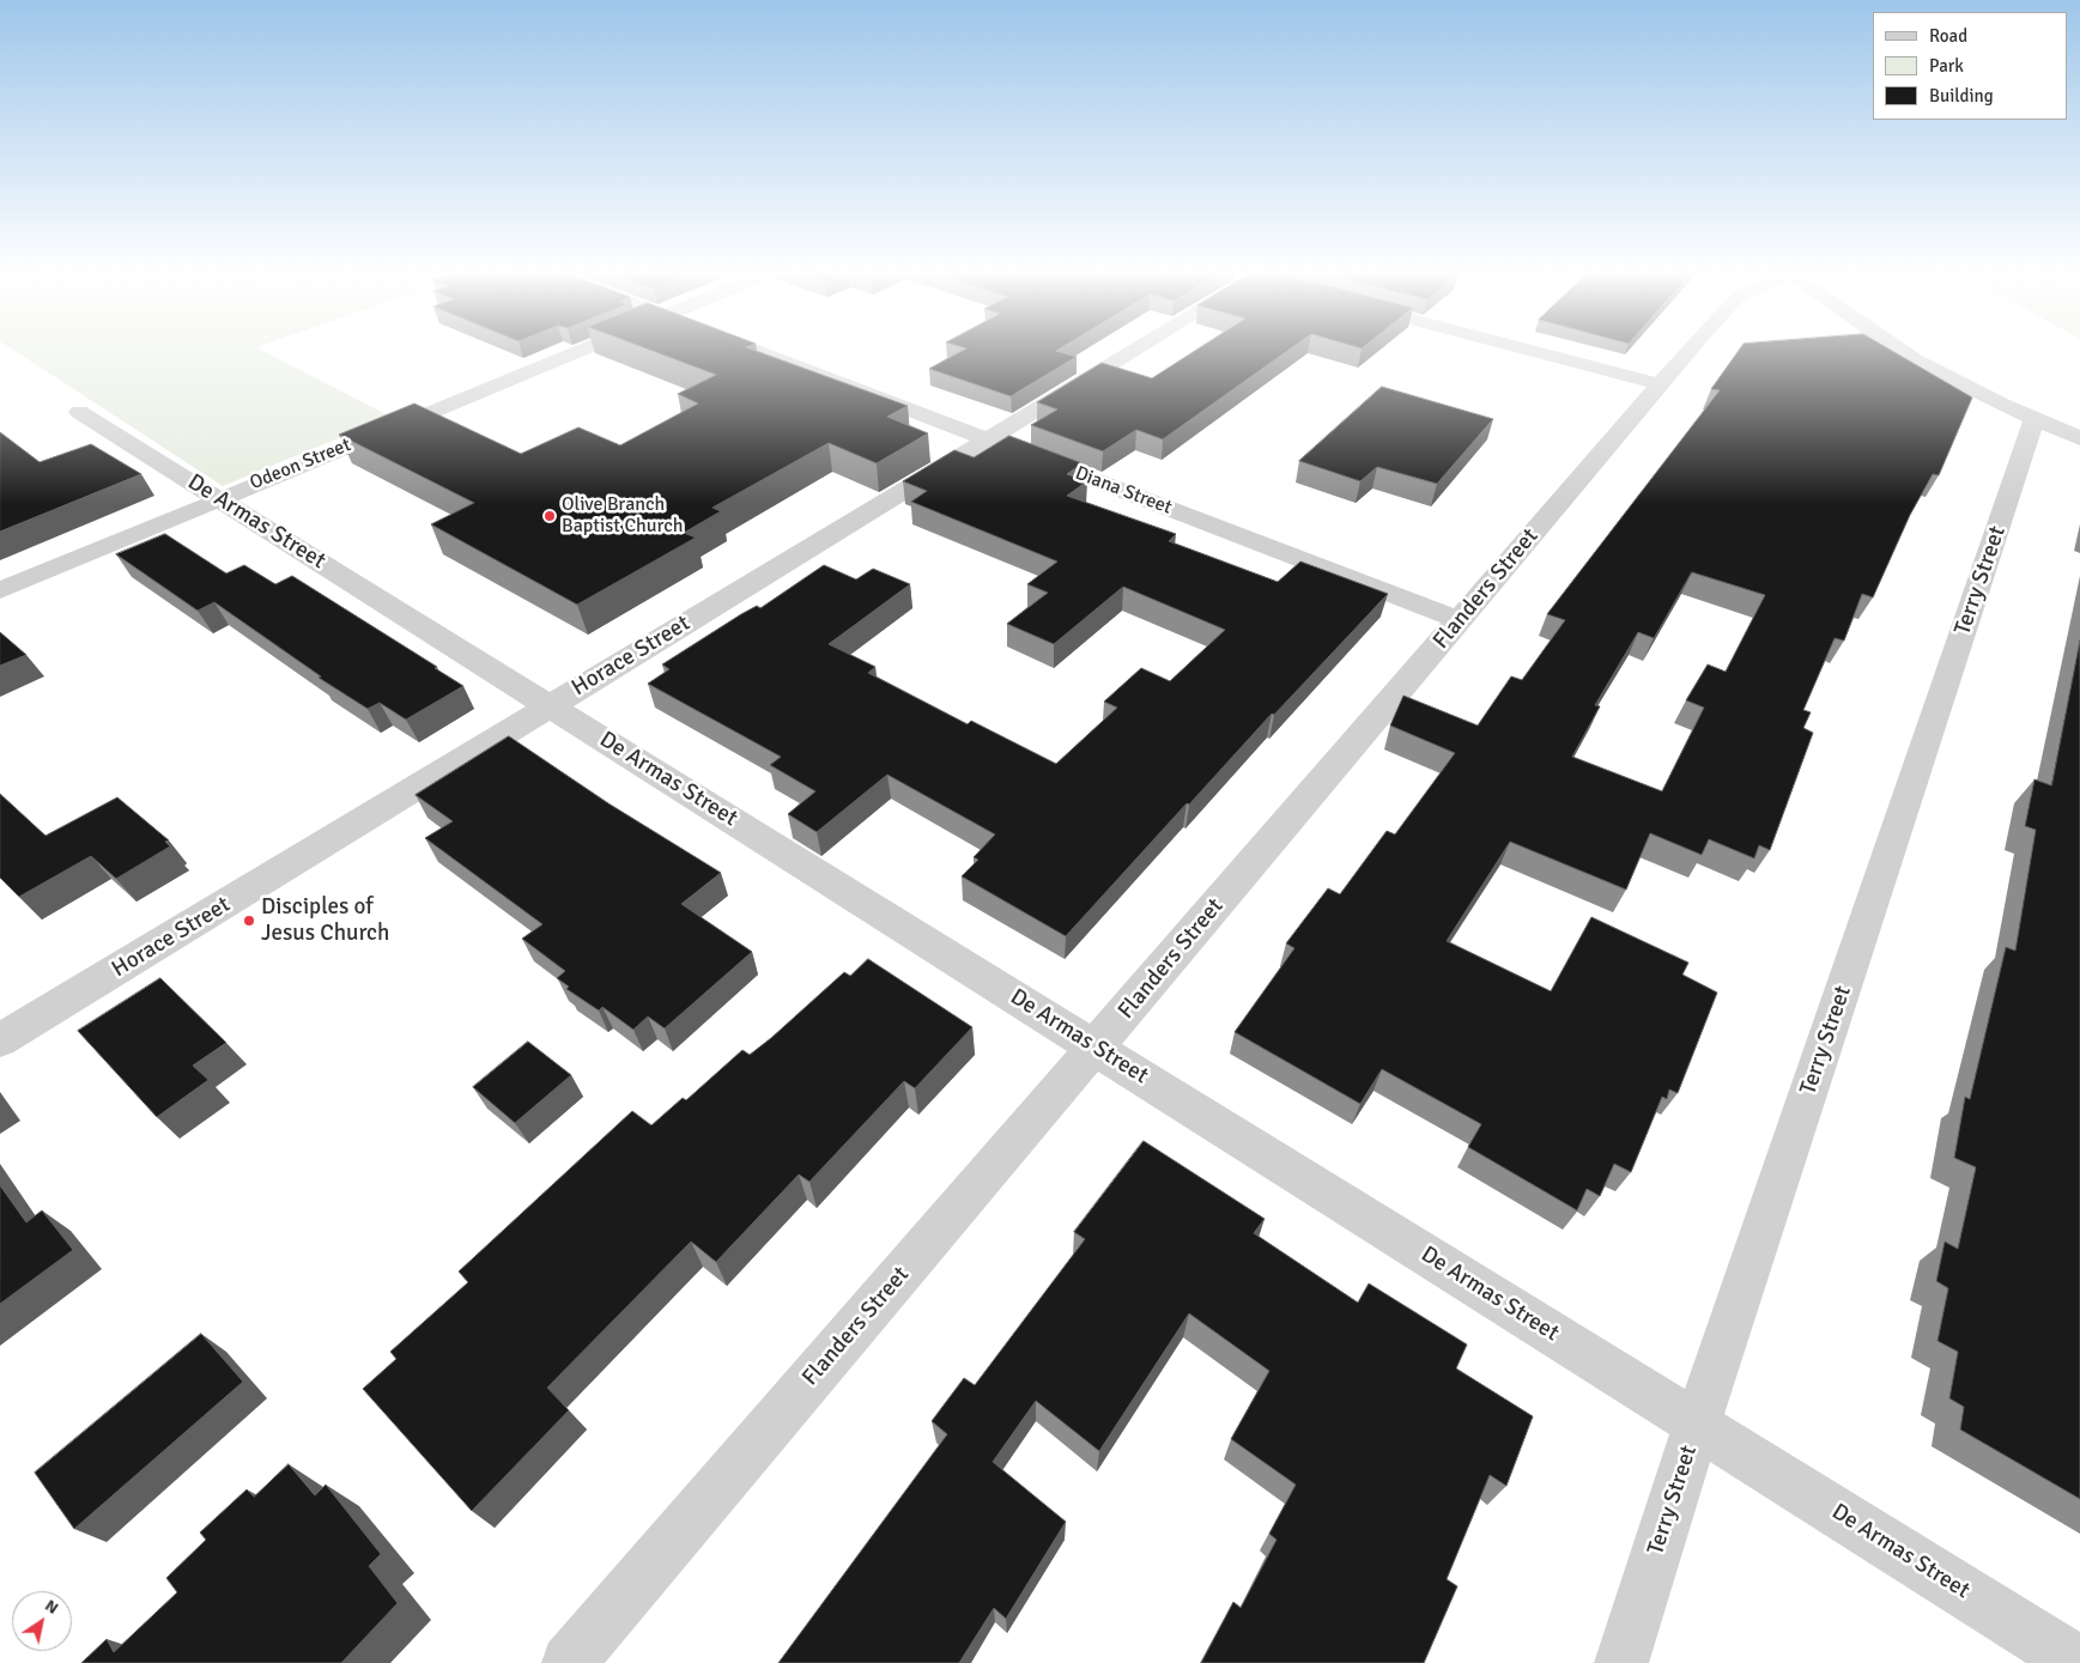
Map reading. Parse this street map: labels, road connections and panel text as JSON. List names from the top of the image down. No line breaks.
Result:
{"streets":{"street":["Odeon Street","Diana Street","De Armas Street","Terry Street","Flanders Street","Horace Street"]},"crossings":[["Odeon Street","De Armas Street"],["Diana Street","Flanders Street"],["Diana Street","Horace Street"],["De Armas Street","Terry Street"],["De Armas Street","Flanders Street"],["De Armas Street","Horace Street"]],"places":["Olive Branch Baptist Church","Disciples of Jesus Church"],"legend":["Road","Park","Building"],"north":"top right"}
